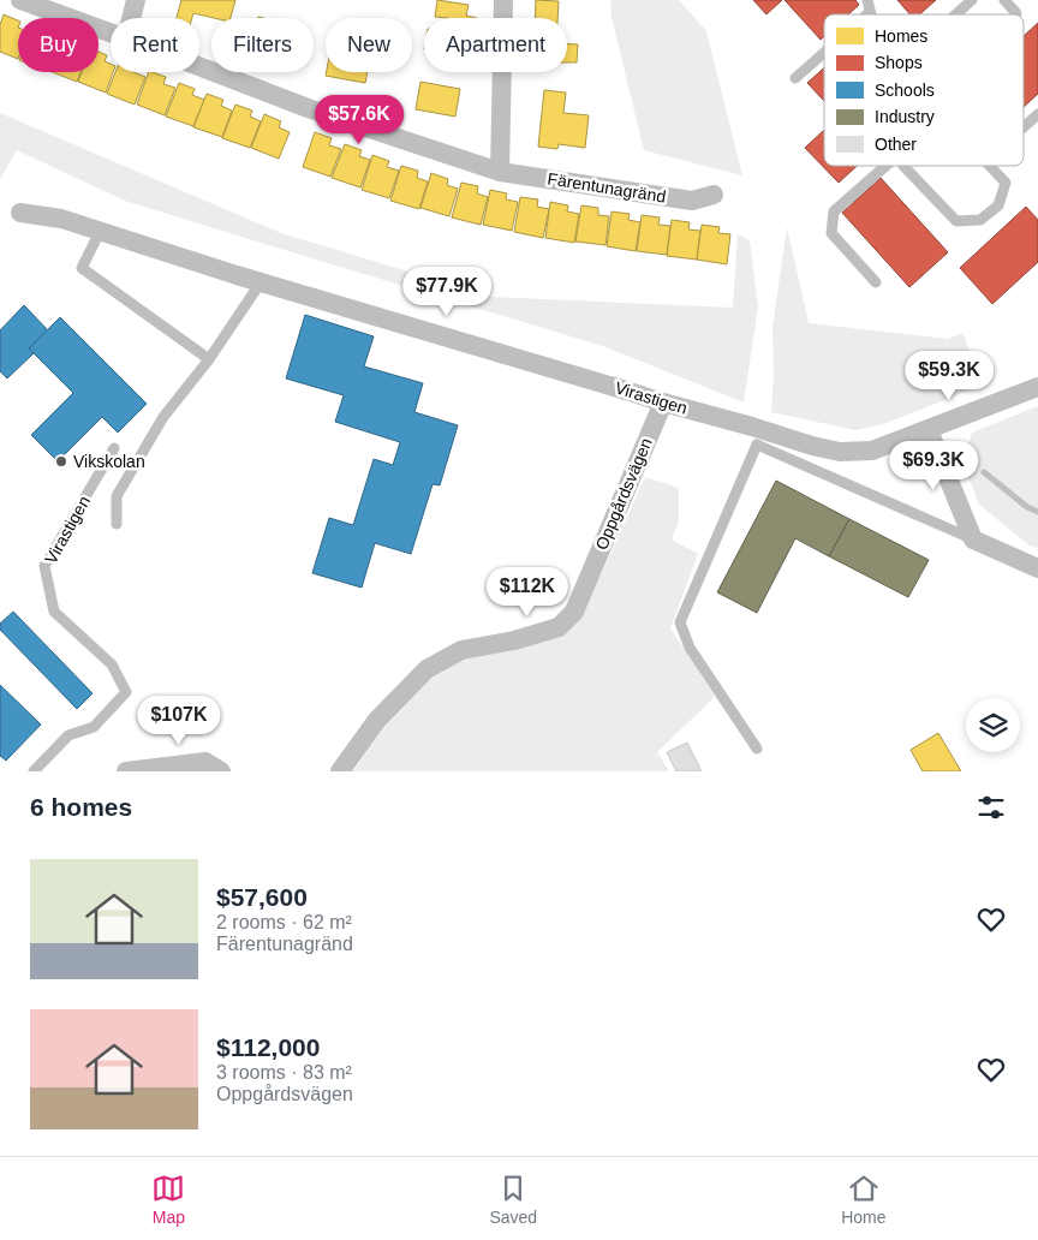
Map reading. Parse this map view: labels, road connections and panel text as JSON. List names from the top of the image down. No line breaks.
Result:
{"streets":{"street":["Färentunagränd","Virastigen","Oppgårdsvägen"]},"crossings":[["Virastigen","Oppgårdsvägen"]],"places":["Vikskolan"],"legend":["Homes","Shops","Schools","Industry","Other"],"page":{"chip":["Buy","Rent","Filters","New","Apartment"],"price":["$57.6K","$77.9K","$59.3K","$69.3K","$112K","$107K"],"heading":"6 homes","list":[{"name":"$57,600","note":"2 rooms · 62 m² · Färentunagränd"},{"name":"$112,000","note":"3 rooms · 83 m² · Oppgårdsvägen"}],"tabs":["Map","Saved","Home"]}}
